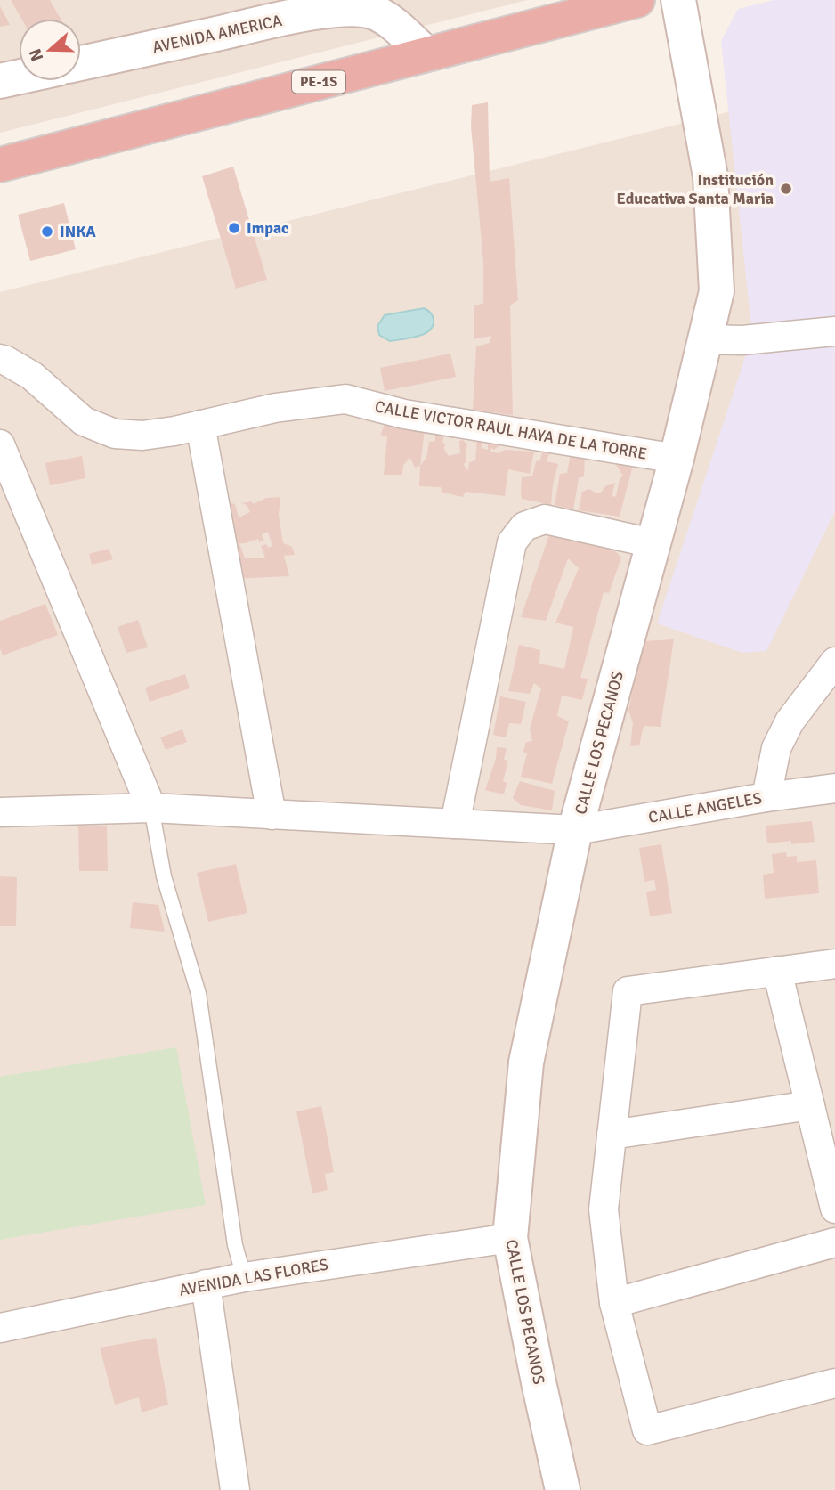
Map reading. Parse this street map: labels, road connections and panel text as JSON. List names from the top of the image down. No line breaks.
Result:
{"streets":{"highway":["PE-1S"],"street":["AVENIDA AMERICA","CALLE VICTOR RAUL HAYA DE LA TORRE","CALLE LOS PECANOS","CALLE ANGELES","AVENIDA LAS FLORES"]},"crossings":[["AVENIDA AMERICA","PE-1S"],["CALLE VICTOR RAUL HAYA DE LA TORRE","CALLE LOS PECANOS"],["CALLE LOS PECANOS","CALLE ANGELES"],["CALLE LOS PECANOS","AVENIDA LAS FLORES"]],"places":["Institución Educativa Santa Maria","Impac","INKA"],"north":"left"}
